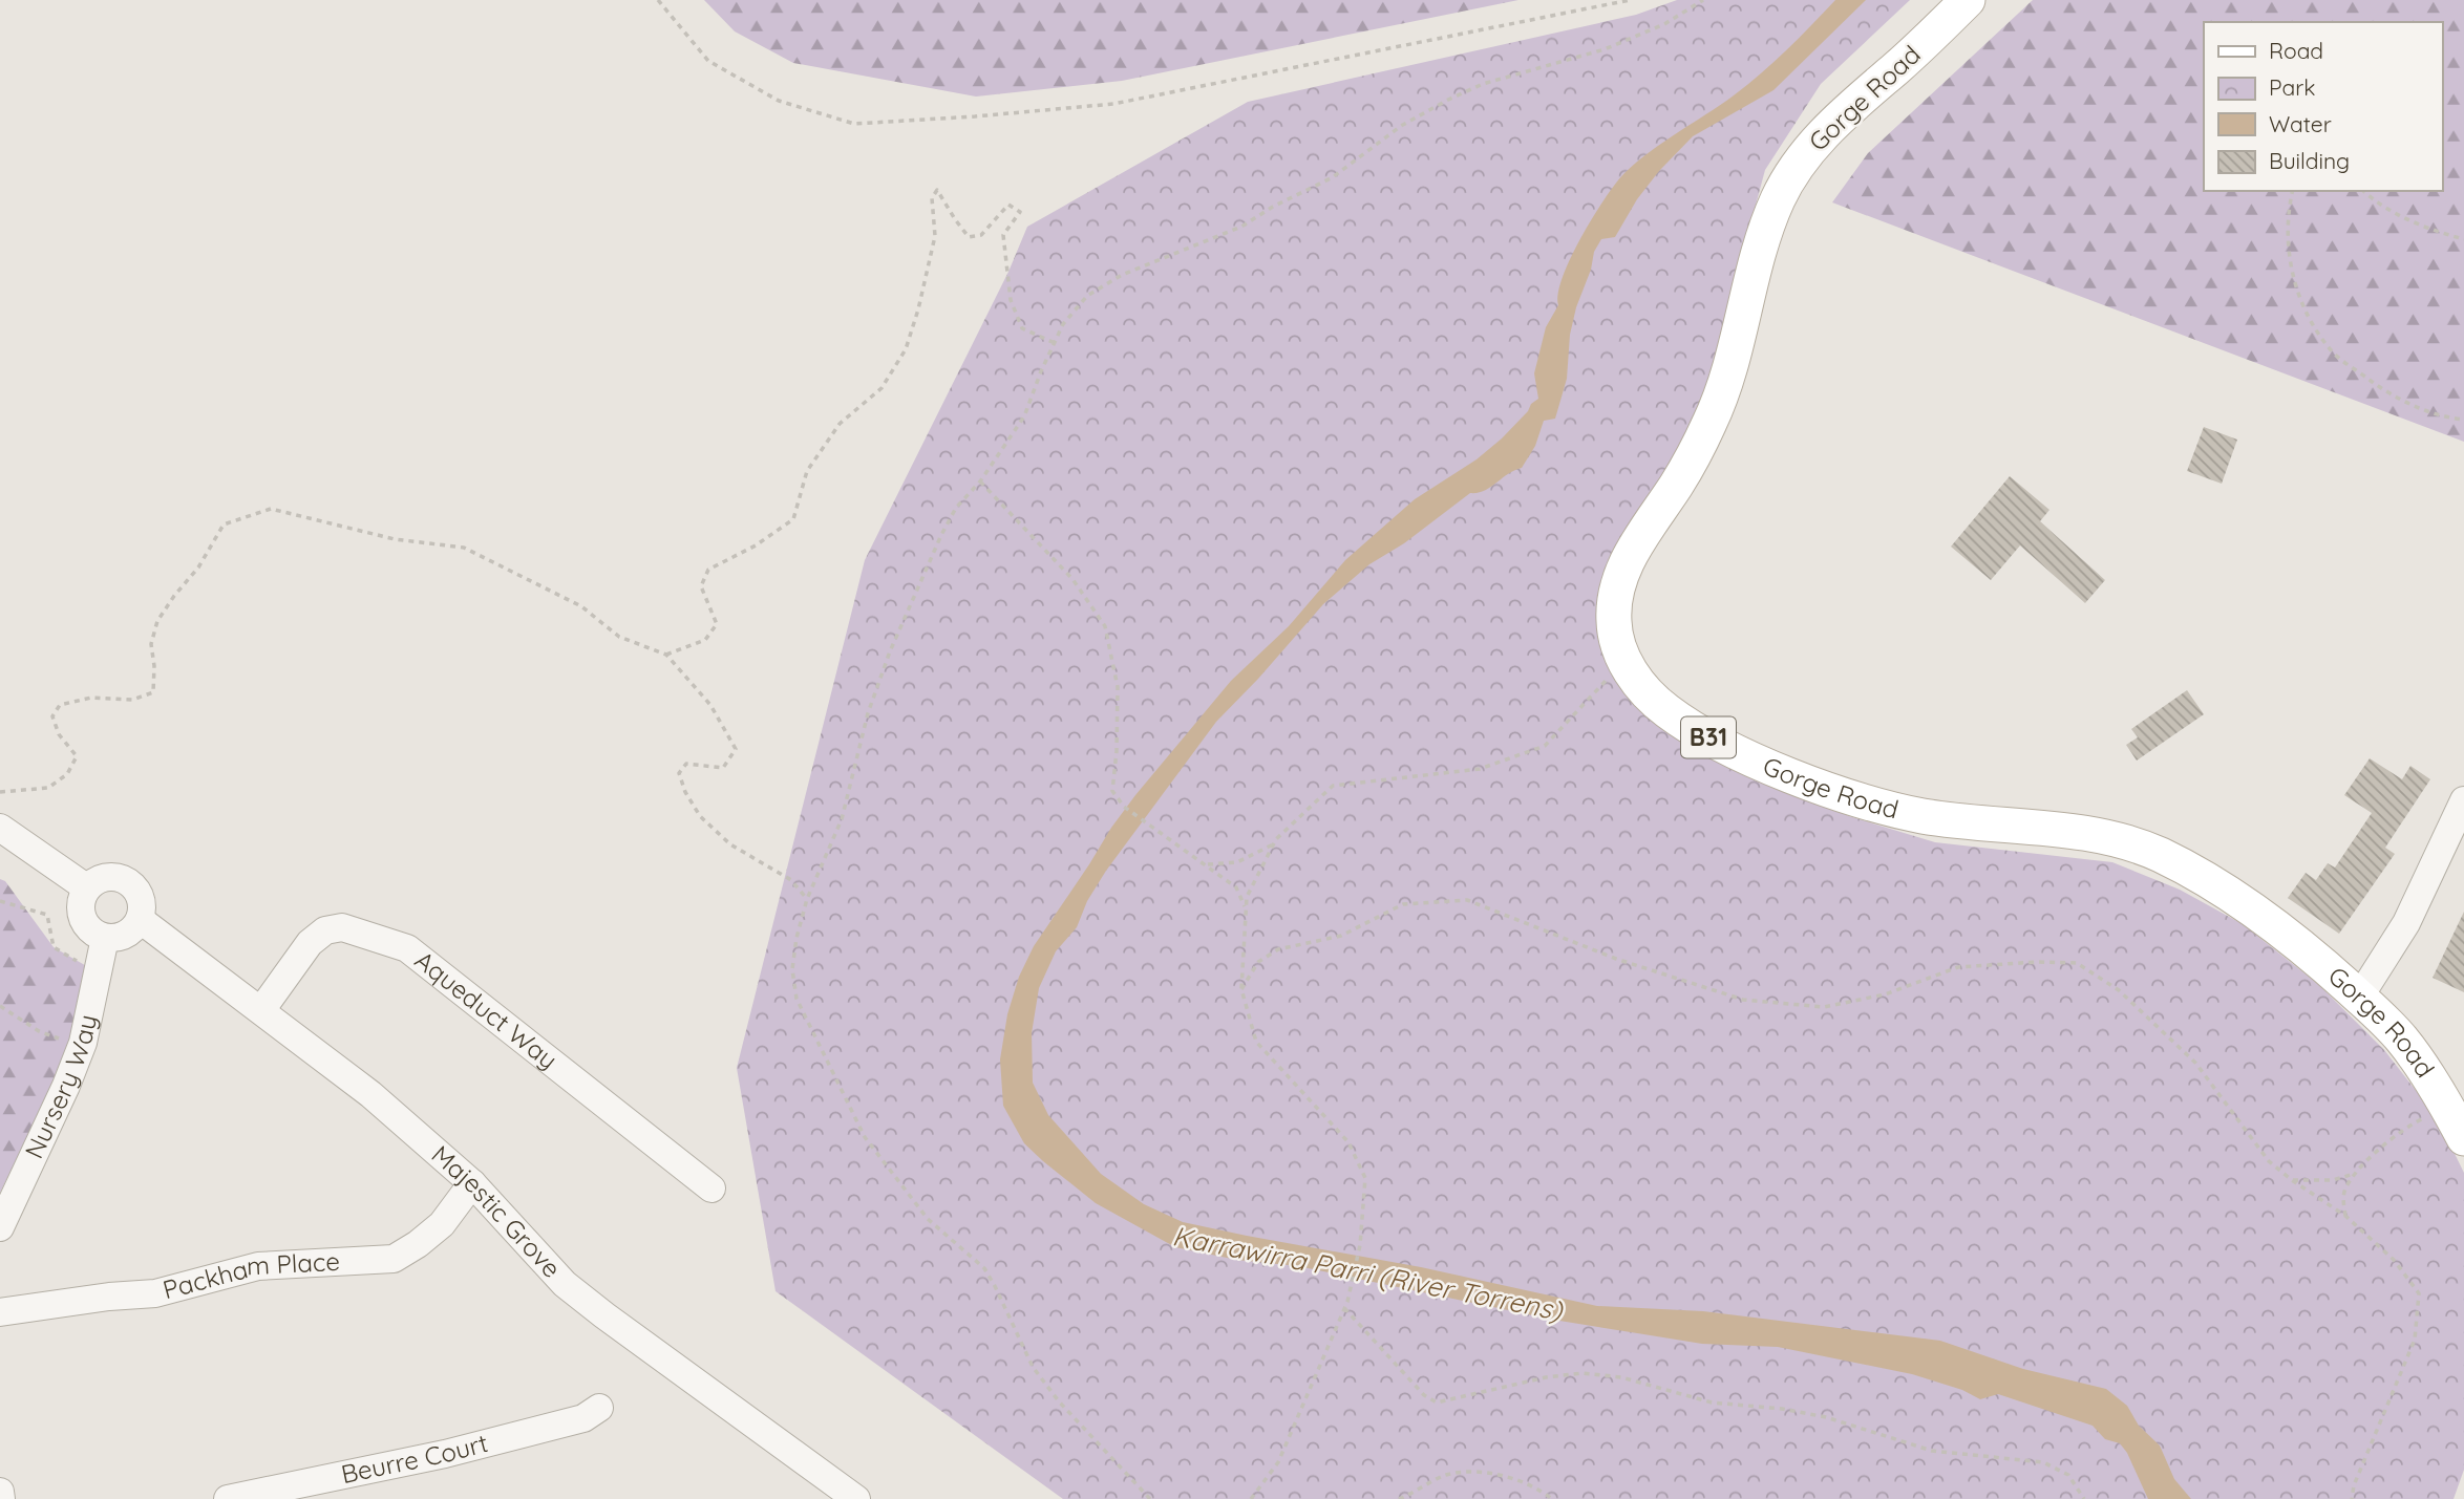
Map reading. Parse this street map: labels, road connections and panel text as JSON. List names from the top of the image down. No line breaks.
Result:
{"streets":{"main road":["Gorge Road","B31"],"street":["Aqueduct Way","Nursery Way","Majestic Grove","Packham Place","Beurre Court"]},"crossings":[["Aqueduct Way","Majestic Grove"],["Nursery Way","Majestic Grove"],["Majestic Grove","Packham Place"]],"water":["Karrawirra Parri (River Torrens)"],"legend":["Road","Park","Water","Building"]}
